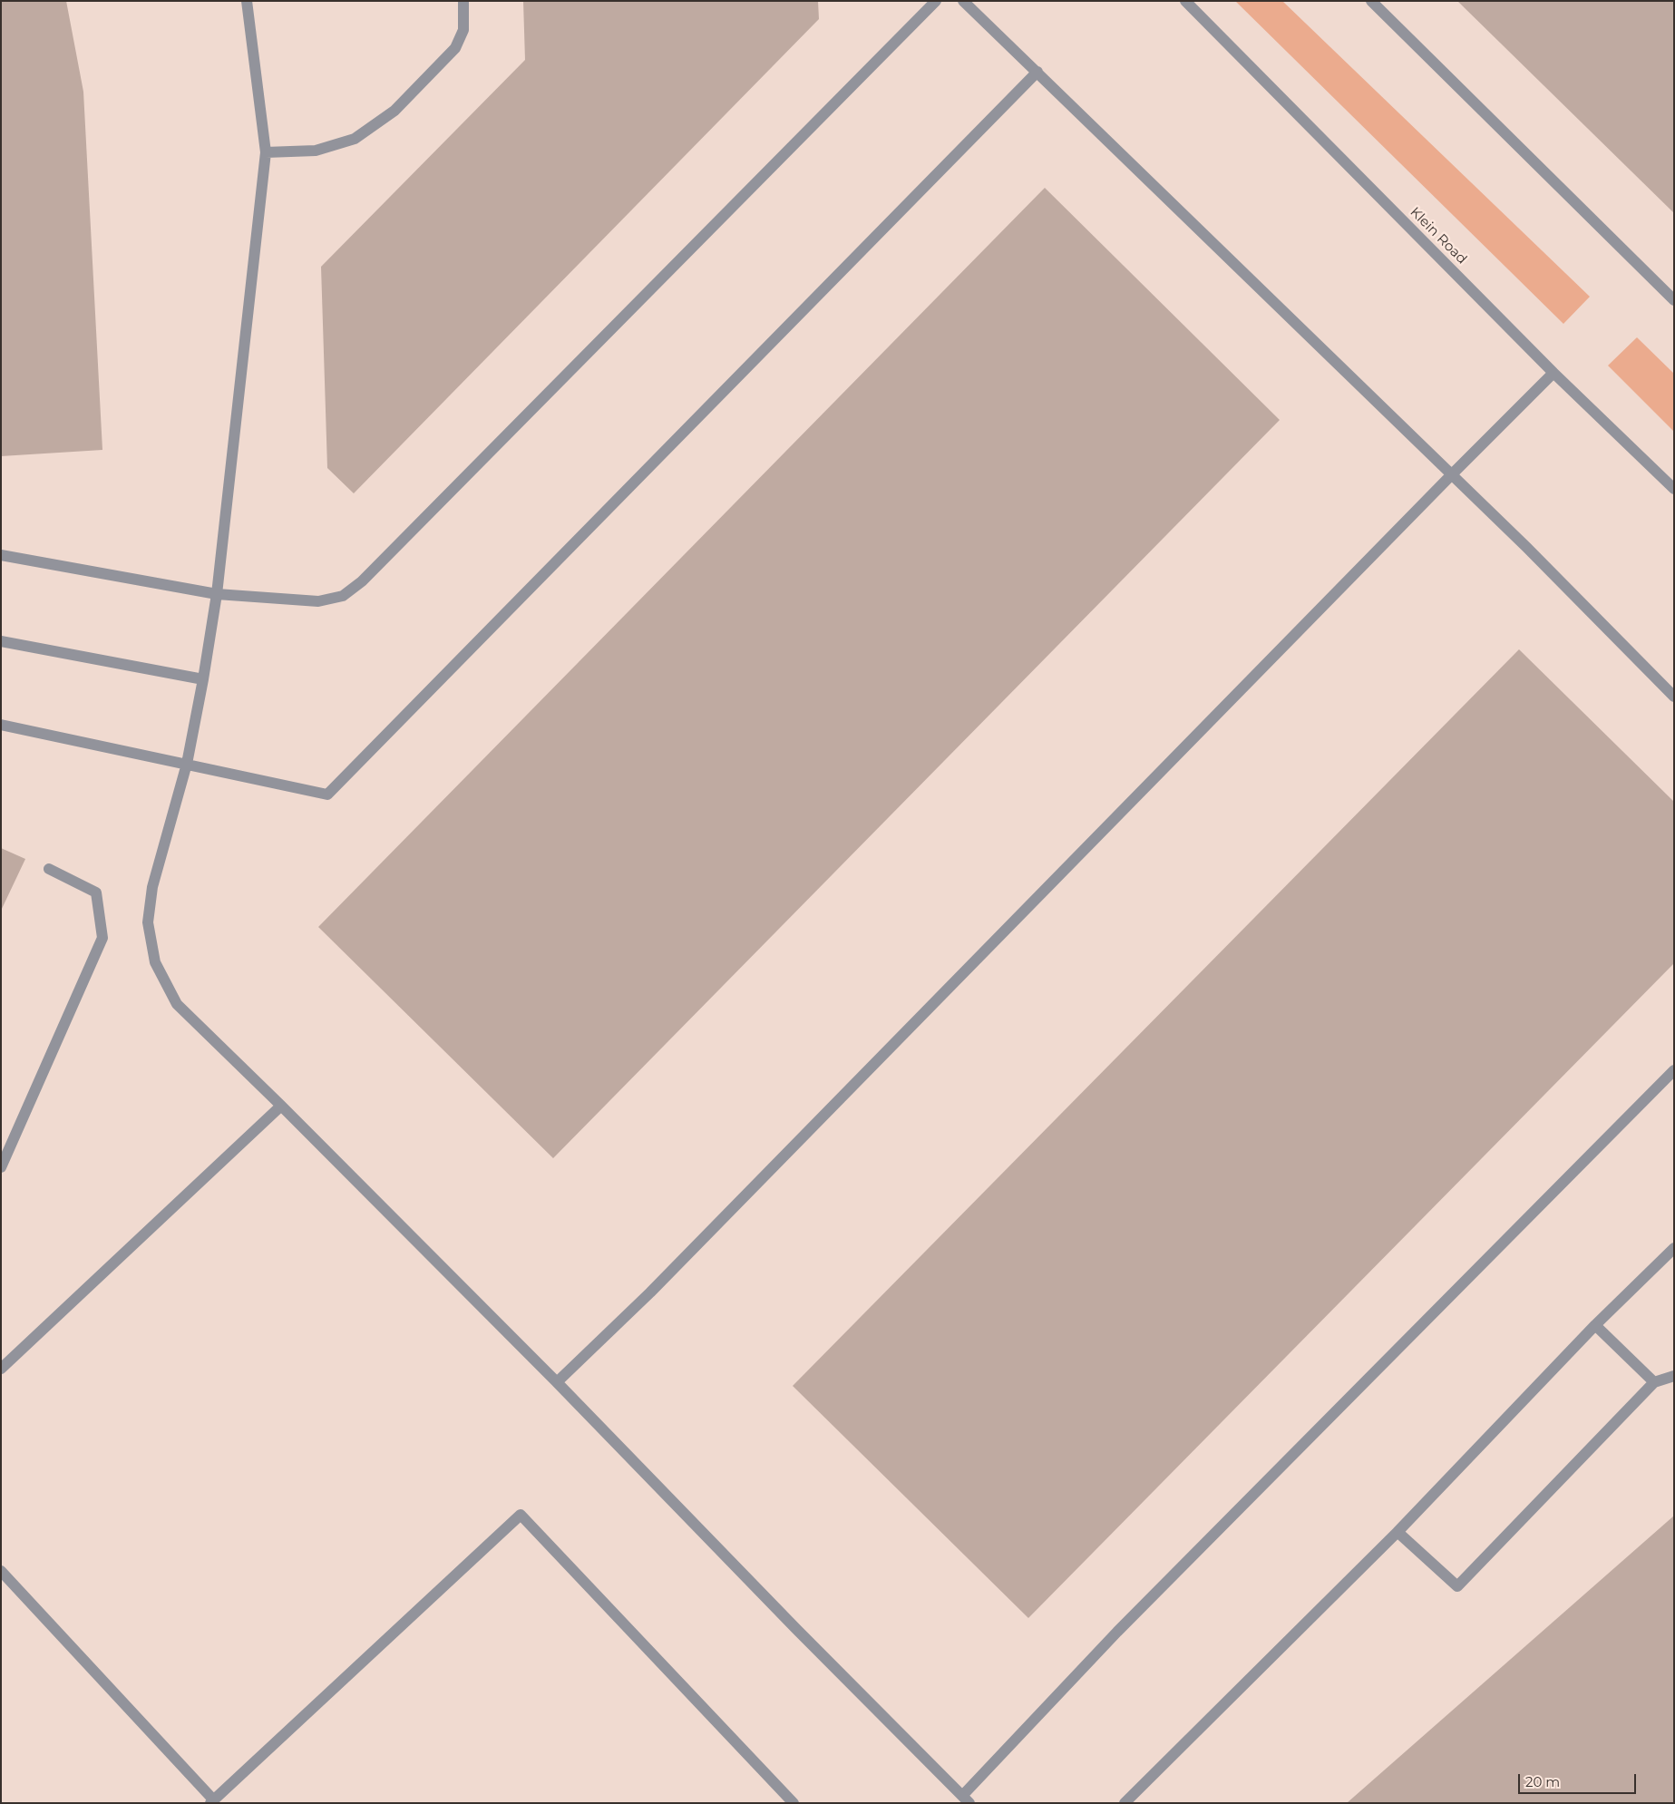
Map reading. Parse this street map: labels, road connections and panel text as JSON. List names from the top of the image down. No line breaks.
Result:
{"streets":{"street":["Klein Road"]},"scale_bar":"20 m"}
